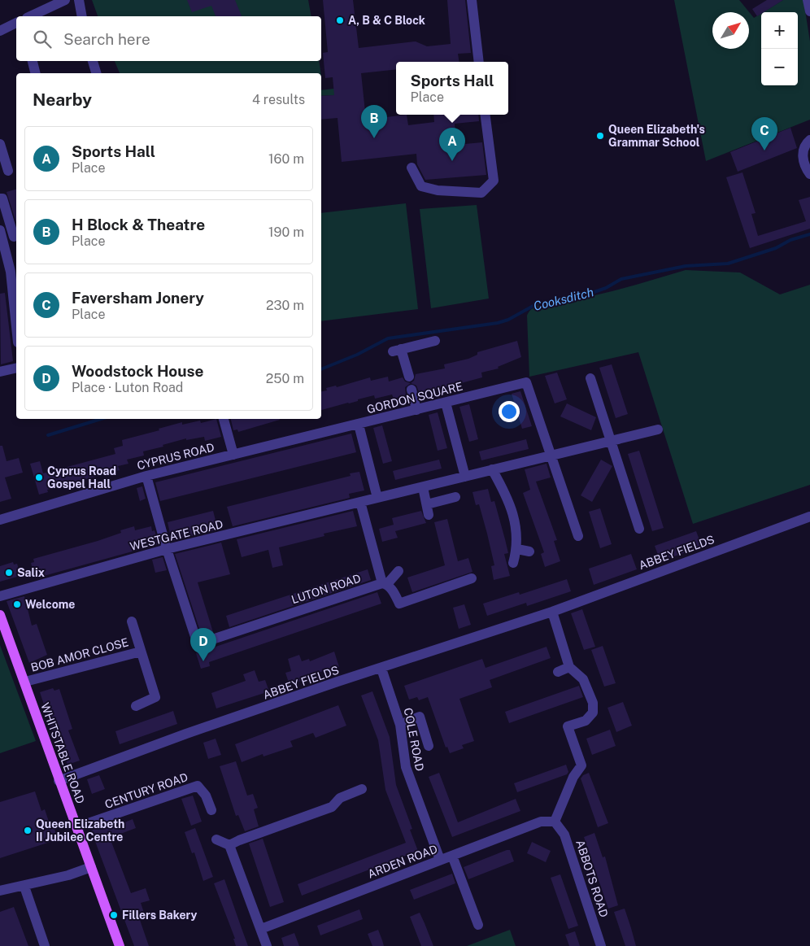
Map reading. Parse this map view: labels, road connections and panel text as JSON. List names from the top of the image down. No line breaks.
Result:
{"streets":{"main road":["WHITSTABLE ROAD"],"street":["GORDON SQUARE","CYPRUS ROAD","WESTGATE ROAD","ABBEY FIELDS","LUTON ROAD","BOB AMOR CLOSE","COLE ROAD","CENTURY ROAD","ARDEN ROAD","ABBOTS ROAD"]},"crossings":[["GORDON SQUARE","CYPRUS ROAD"],["WESTGATE ROAD","LUTON ROAD"],["ABBEY FIELDS","COLE ROAD"],["ABBEY FIELDS","WHITSTABLE ROAD"],["BOB AMOR CLOSE","WHITSTABLE ROAD"],["COLE ROAD","ARDEN ROAD"],["WHITSTABLE ROAD","CENTURY ROAD"],["ARDEN ROAD","ABBOTS ROAD"]],"water":["Cooksditch"],"places":["A, B & C Block","Queen Elizabeth's Grammar School","Cyprus Road Gospel Hall","Salix","Welcome","Queen Elizabeth II Jubilee Centre","Fillers Bakery"],"north":"top right","page":{"map_buttons":["+","−"],"search":"Search here","popup":["Sports Hall","Place"],"heading":["Nearby","4 results"],"pins":["B","C","A","D"],"list":[{"mark":"A","name":"Sports Hall","note":"Place","value":"160 m"},{"mark":"B","name":"H Block & Theatre","note":"Place","value":"190 m"},{"mark":"C","name":"Faversham Jonery","note":"Place","value":"230 m"},{"mark":"D","name":"Woodstock House","note":"Place · Luton Road","value":"250 m"}]}}
